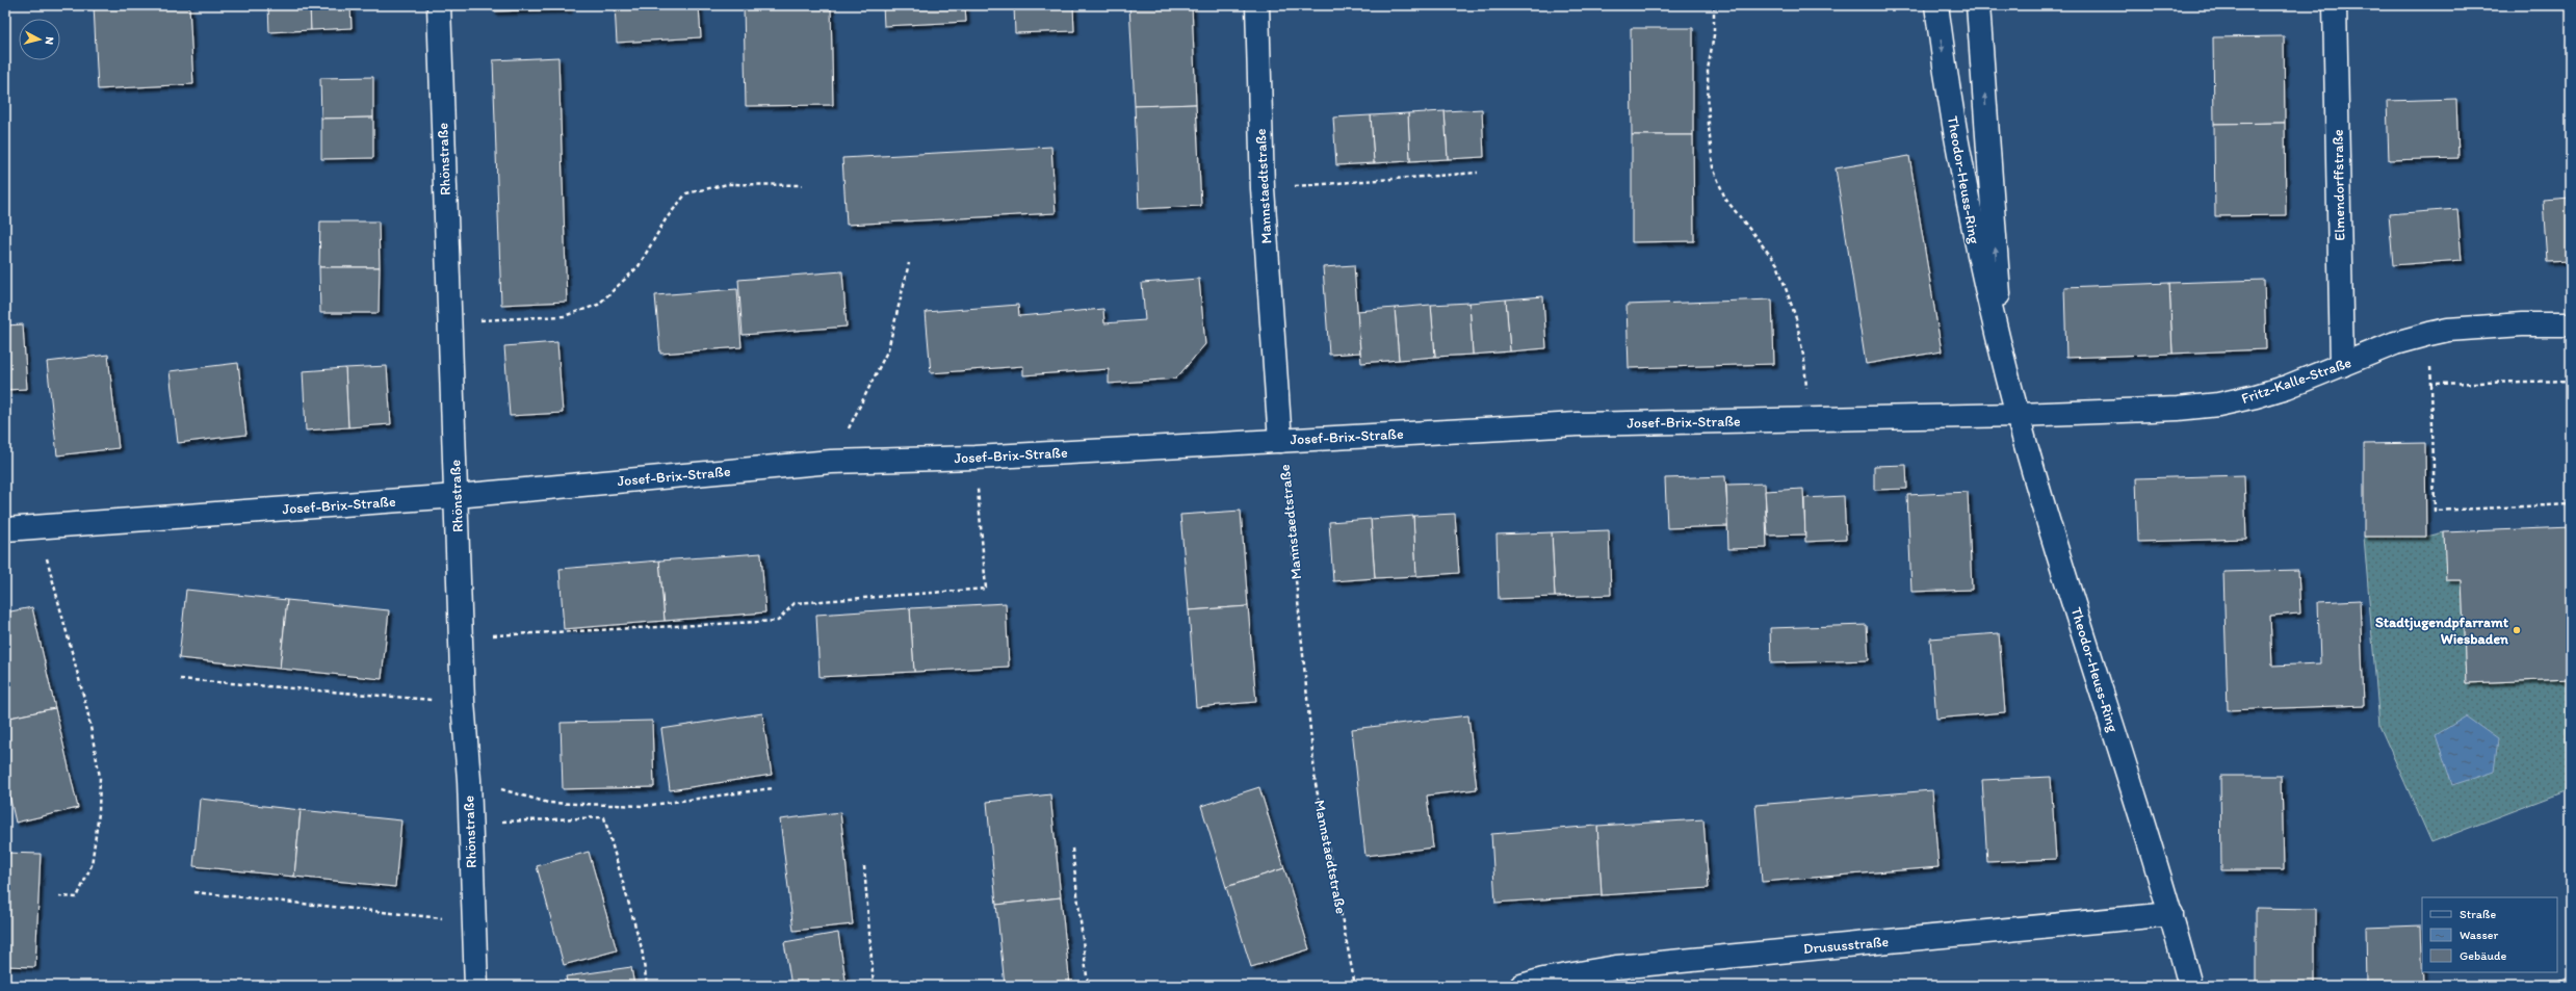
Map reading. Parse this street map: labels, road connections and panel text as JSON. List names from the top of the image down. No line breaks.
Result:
{"streets":{"street":["Rhönstraße","Theodor-Heuss-Ring","Elmendorffstraße","Mannstaedtstraße","Fritz-Kalle-Straße","Josef-Brix-Straße","Drususstraße"]},"crossings":[["Rhönstraße","Josef-Brix-Straße"],["Theodor-Heuss-Ring","Fritz-Kalle-Straße"],["Theodor-Heuss-Ring","Josef-Brix-Straße"],["Theodor-Heuss-Ring","Drususstraße"],["Elmendorffstraße","Fritz-Kalle-Straße"],["Mannstaedtstraße","Josef-Brix-Straße"],["Fritz-Kalle-Straße","Josef-Brix-Straße"]],"places":["Stadtjugendpfarramt Wiesbaden"],"legend":["Straße","Wasser","Gebäude"],"north":"right"}
